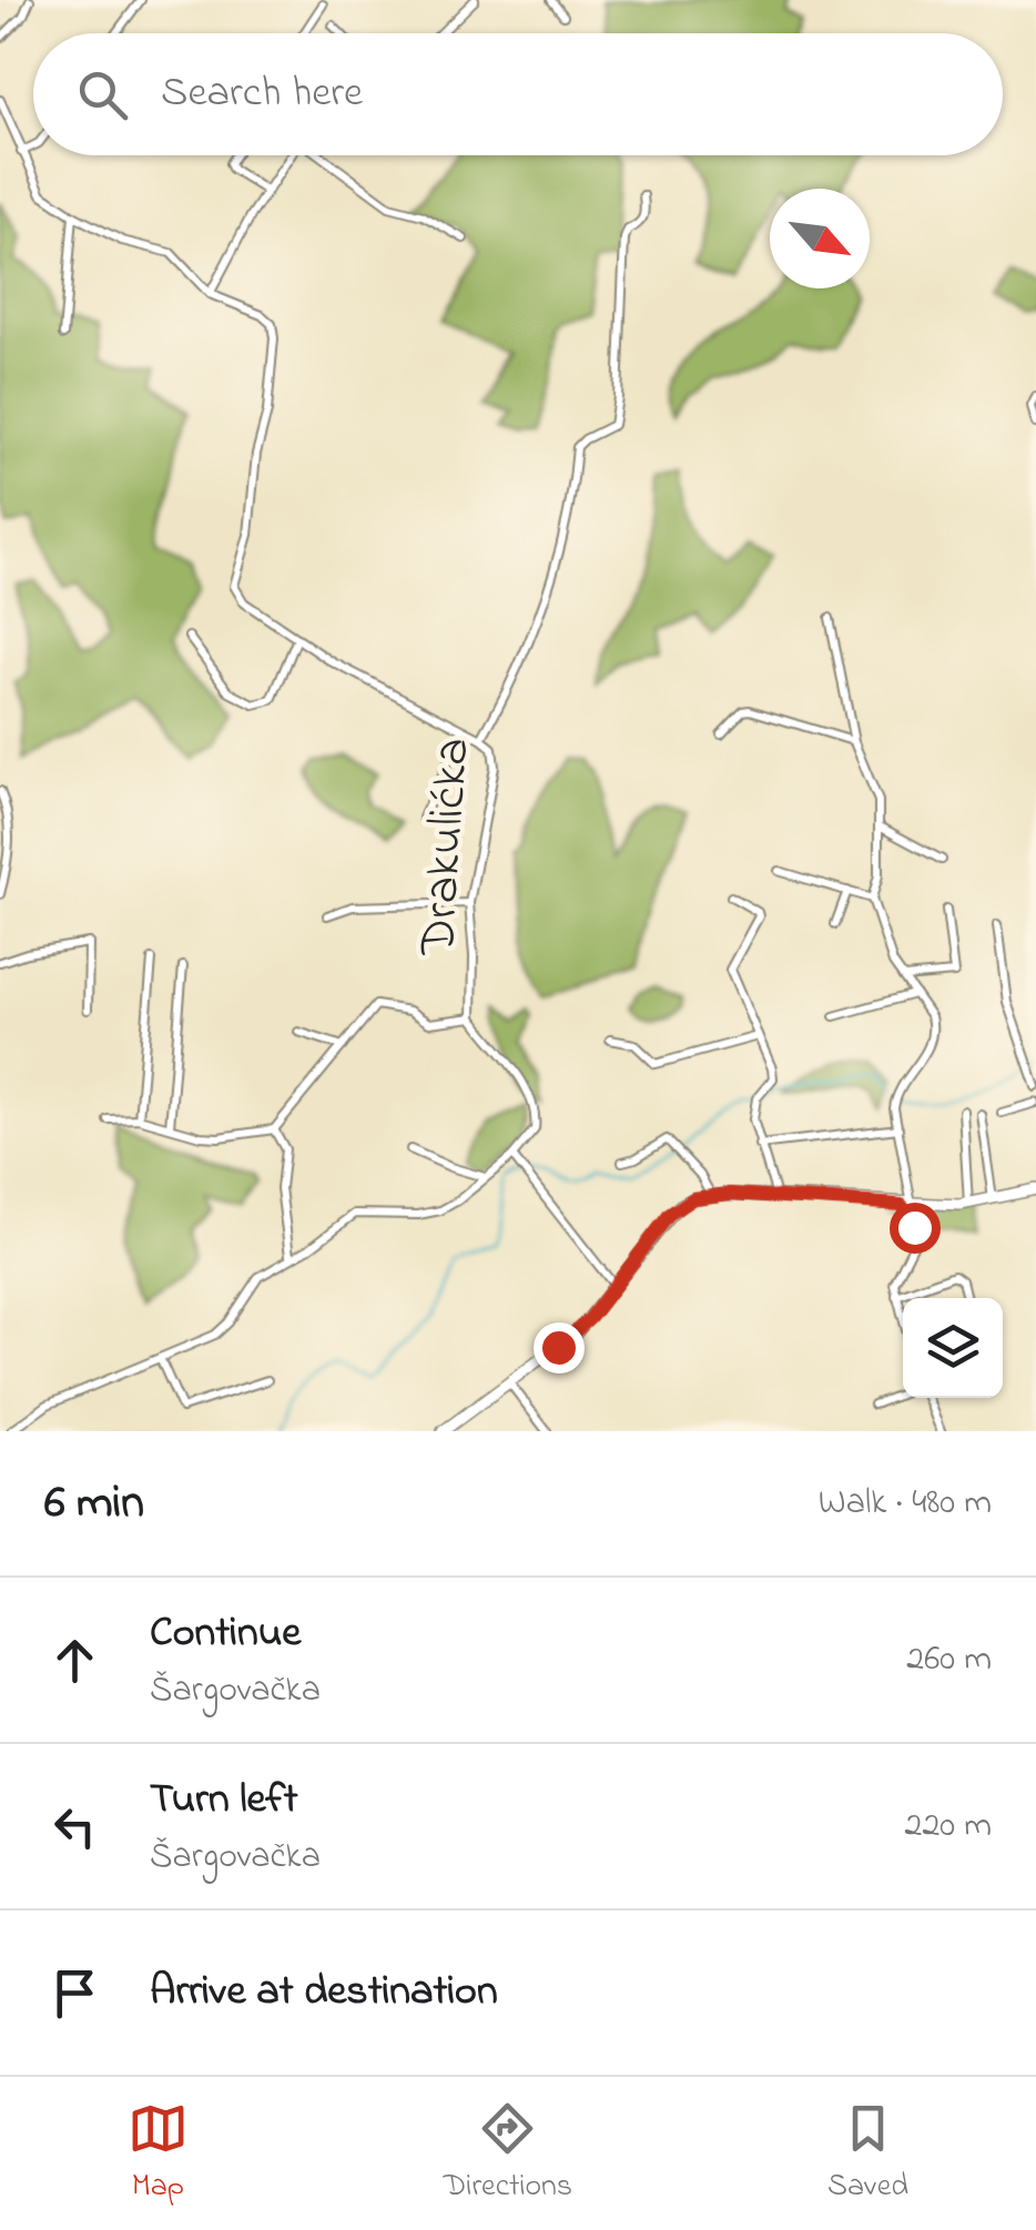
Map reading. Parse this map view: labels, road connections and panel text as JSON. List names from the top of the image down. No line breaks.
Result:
{"streets":{"street":["Drakulićka"]},"north":"bottom right","page":{"search":"Search here","heading":["6 min","Walk · 480 m"],"list":[["Continue","Šargovačka","260 m"],["Turn left","Šargovačka","220 m"],"Arrive at destination"],"nav":["Map","Directions","Saved"]}}
